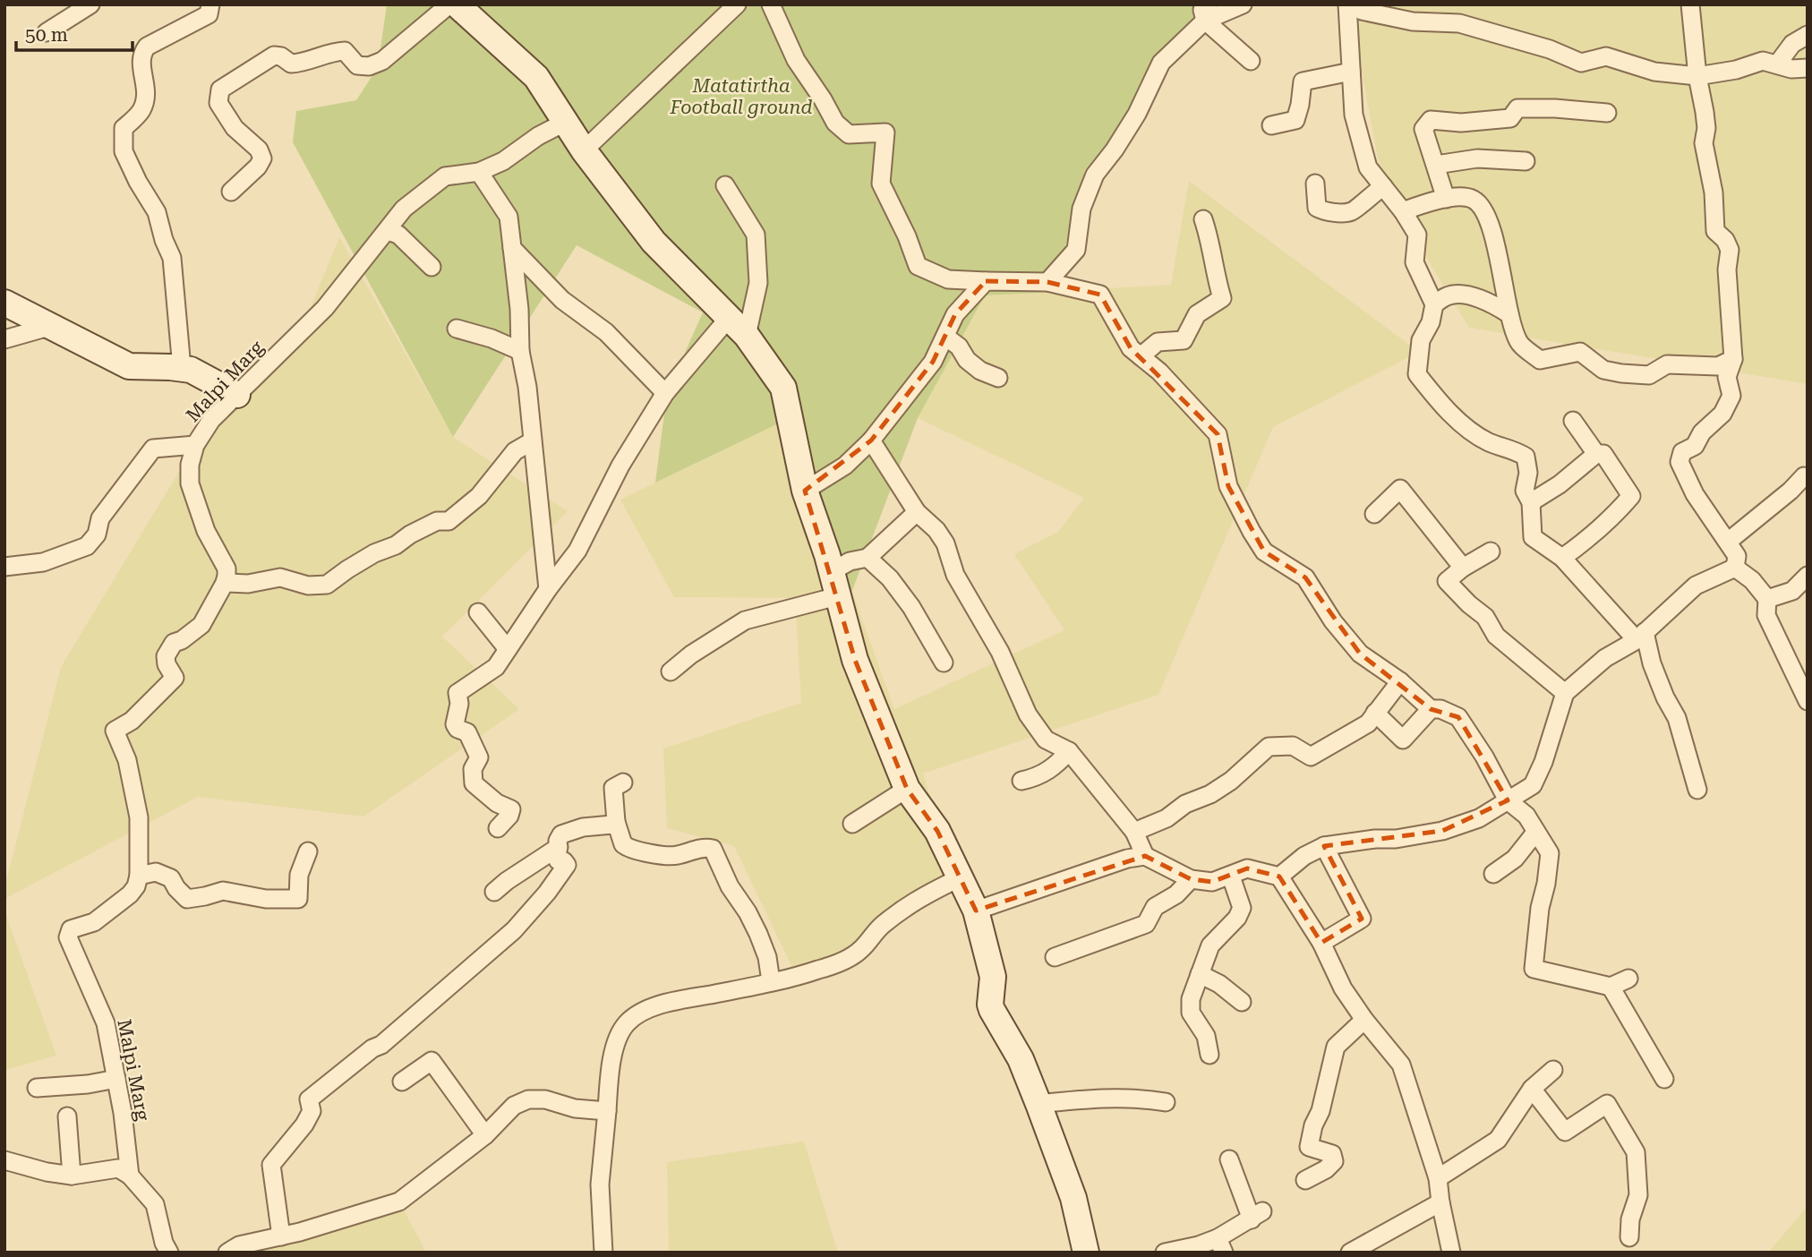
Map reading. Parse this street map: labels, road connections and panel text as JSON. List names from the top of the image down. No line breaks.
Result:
{"streets":{"street":["Malpi Marg"]},"parks":["Matatirtha Football ground"],"scale_bar":"50 m"}
